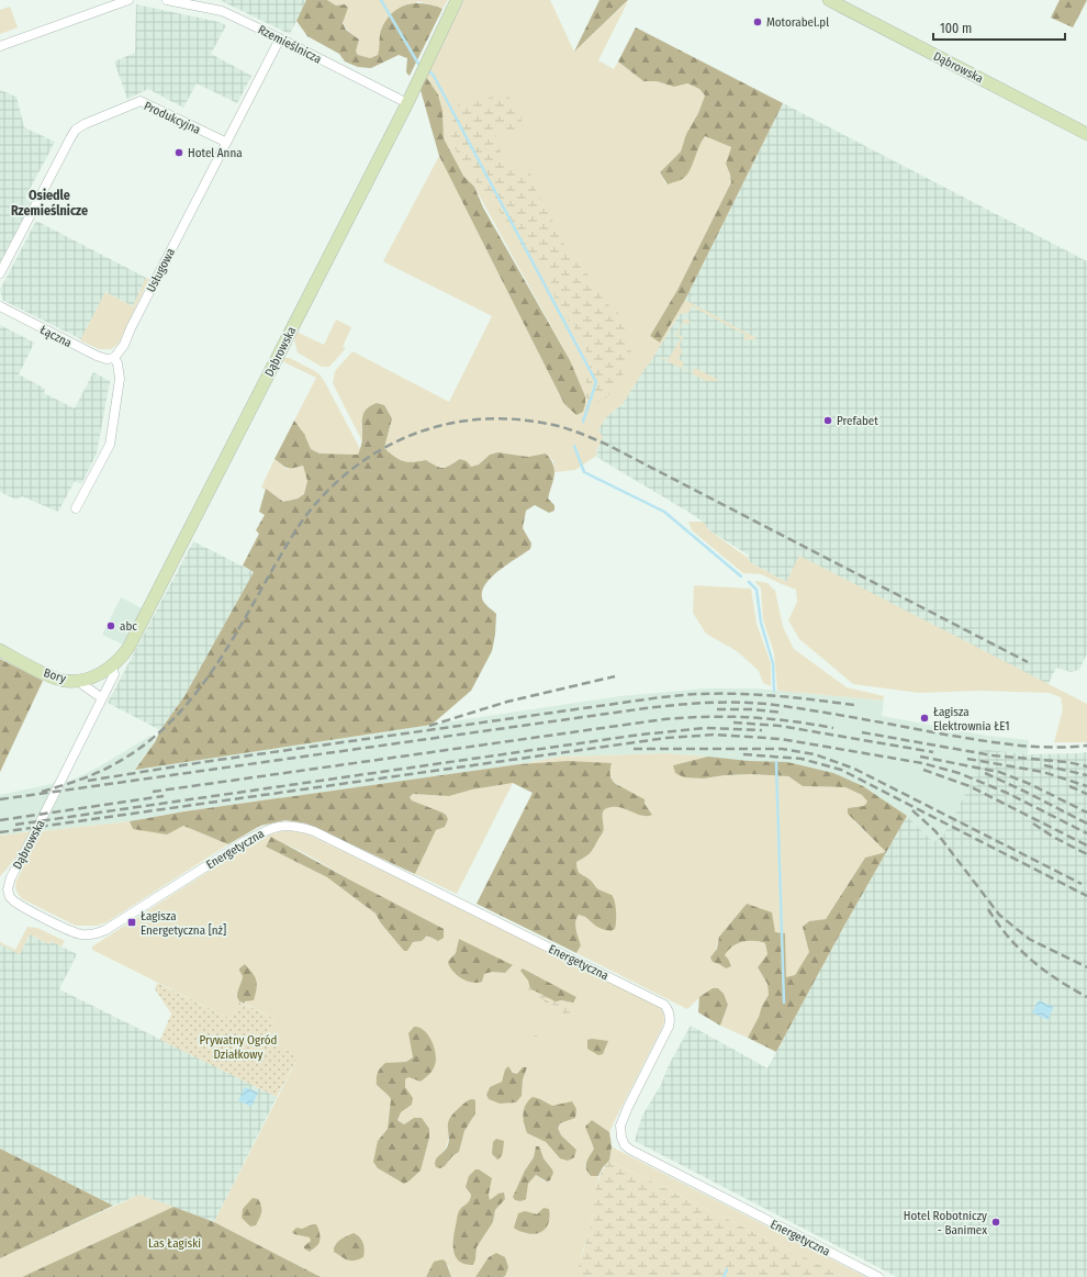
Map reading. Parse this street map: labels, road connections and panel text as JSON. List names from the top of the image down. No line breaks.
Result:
{"streets":{"street":["Rzemieślnicza","Dąbrowska","Produkcyjna","Usługowa","Łączna","Bory","Energetyczna"]},"crossings":[["Rzemieślnicza","Dąbrowska"],["Rzemieślnicza","Usługowa"],["Dąbrowska","Bory"],["Dąbrowska","Energetyczna"],["Produkcyjna","Usługowa"],["Usługowa","Łączna"]],"districts":["Osiedle Rzemieślnicze"],"parks":["Prywatny Ogród Działkowy","Las Łagiski"],"places":{"other":["Motorabel.pl","Hotel Anna","Prefabet","abc","Łagisza Elektrownia ŁE1","Hotel Robotniczy - Banimex"],"transit":["Łagisza Energetyczna [nż]"]},"scale_bar":"100 m"}
